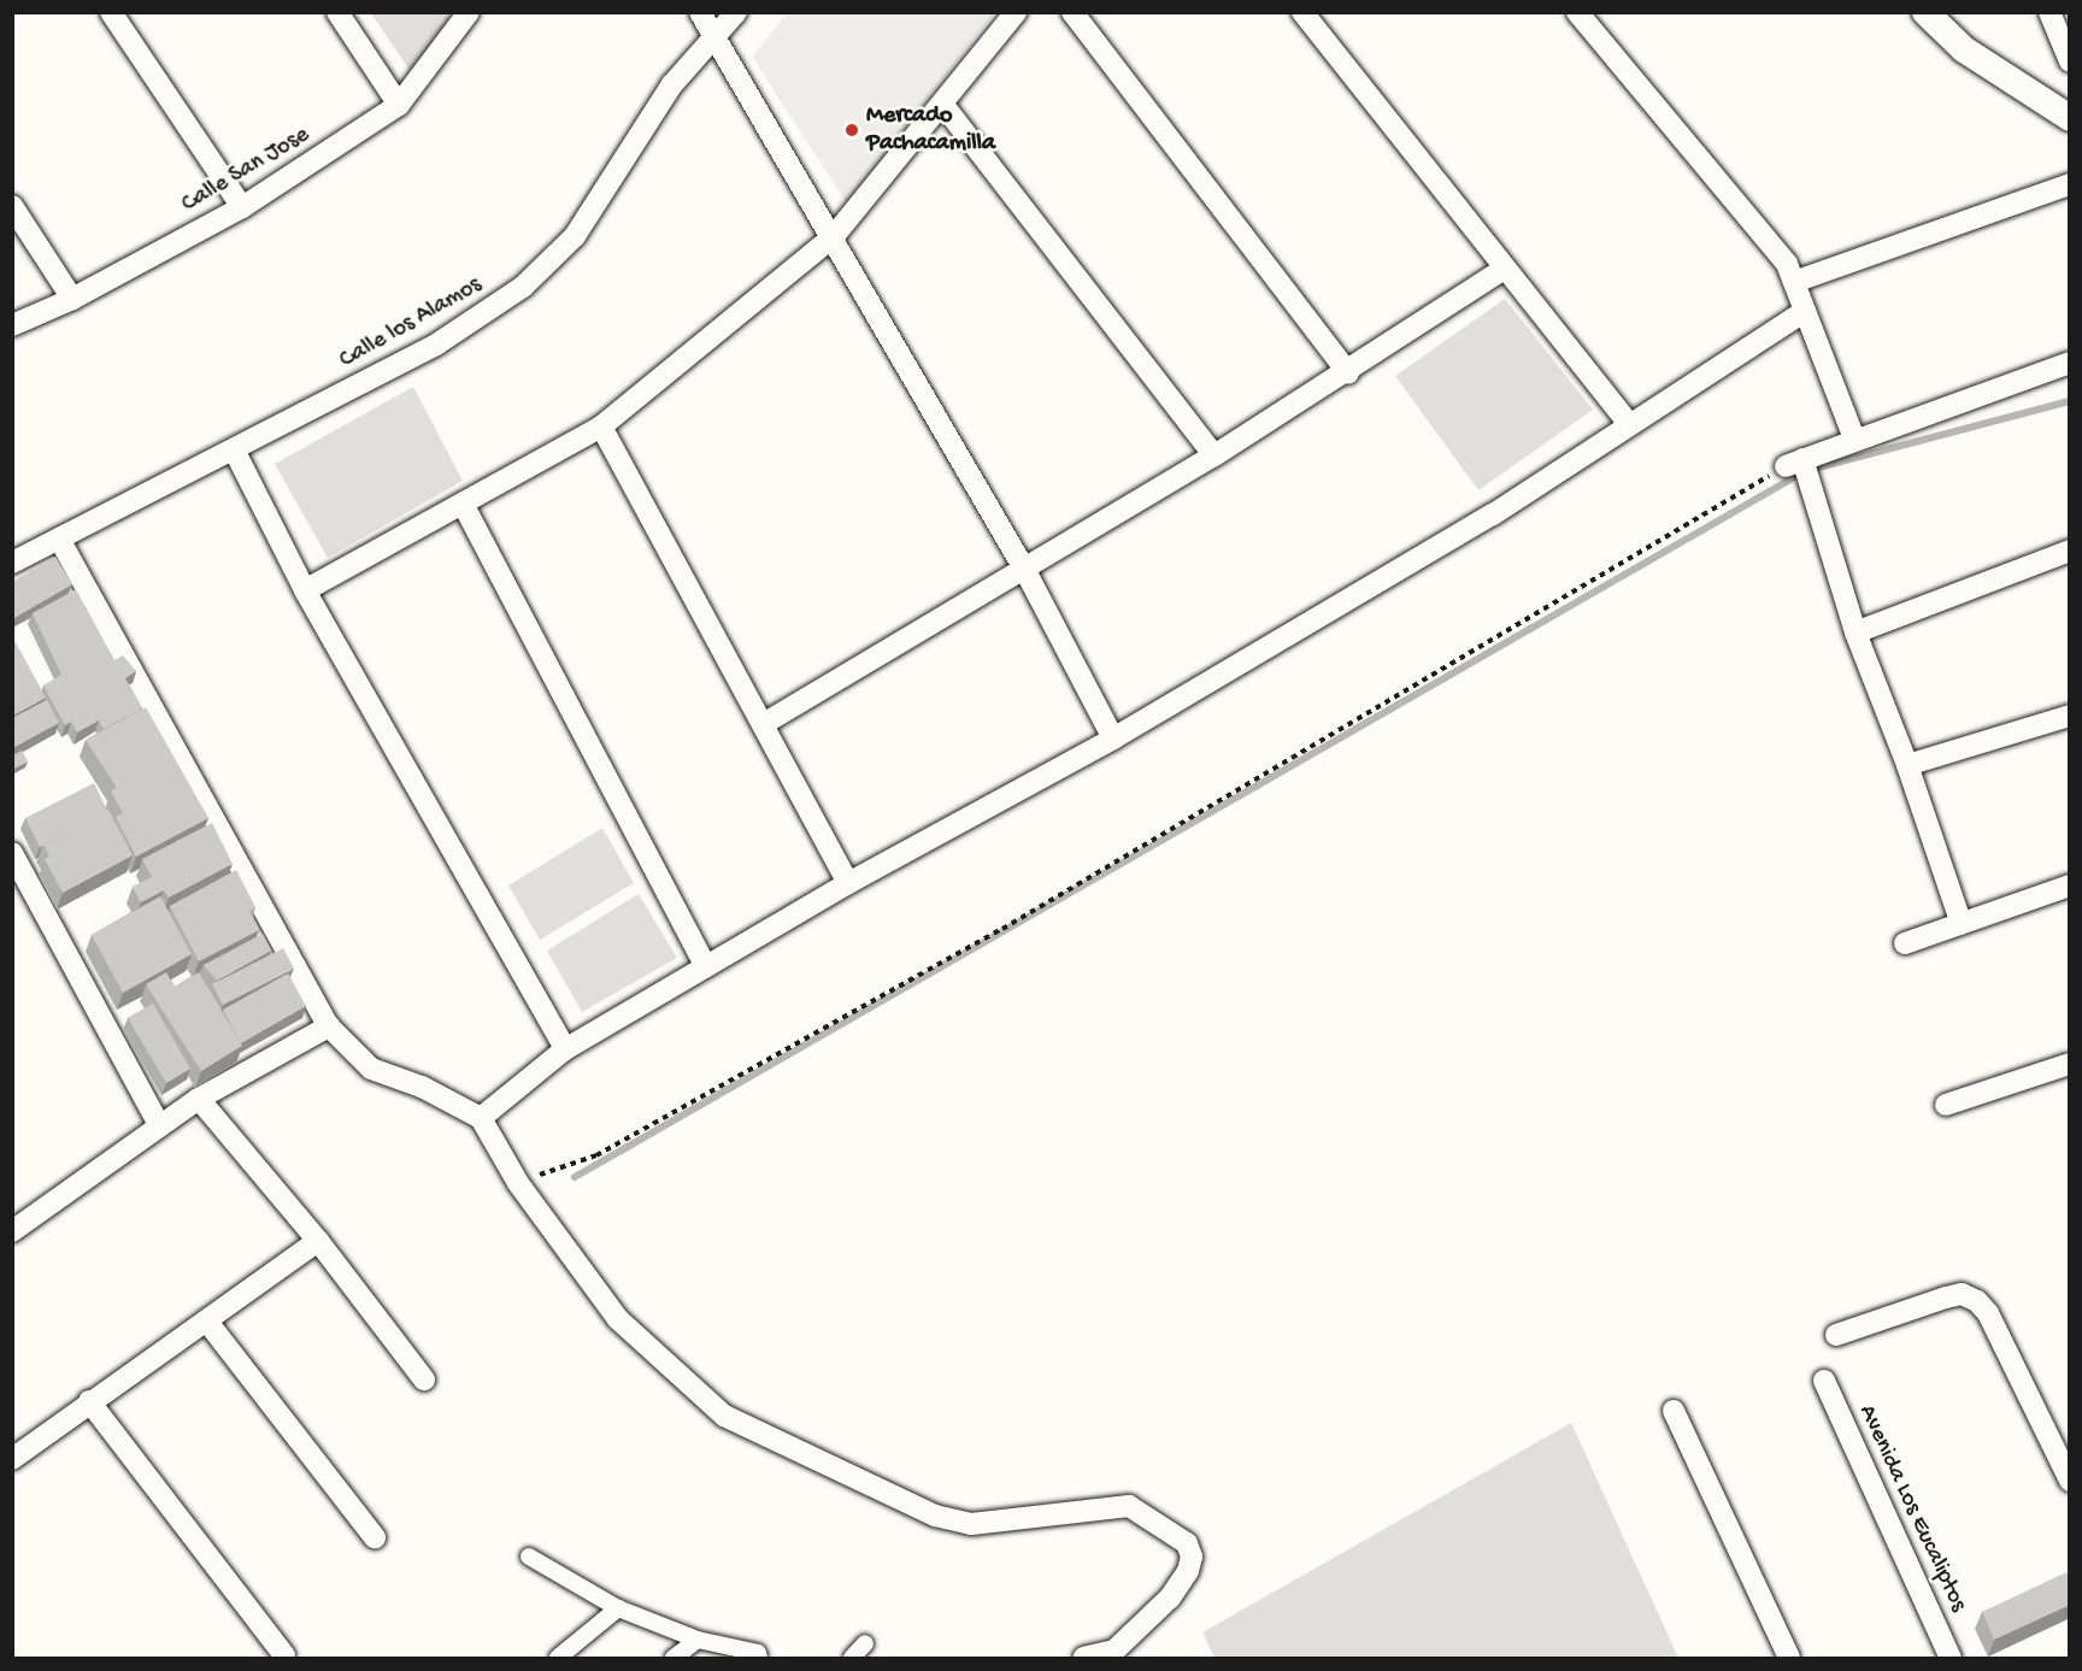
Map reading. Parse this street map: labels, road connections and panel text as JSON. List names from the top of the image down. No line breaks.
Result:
{"streets":{"street":["Calle San Jose","Calle los Alamos","Avenida Los Eucaliptos"]},"places":["Mercado Pachacamilla"]}
